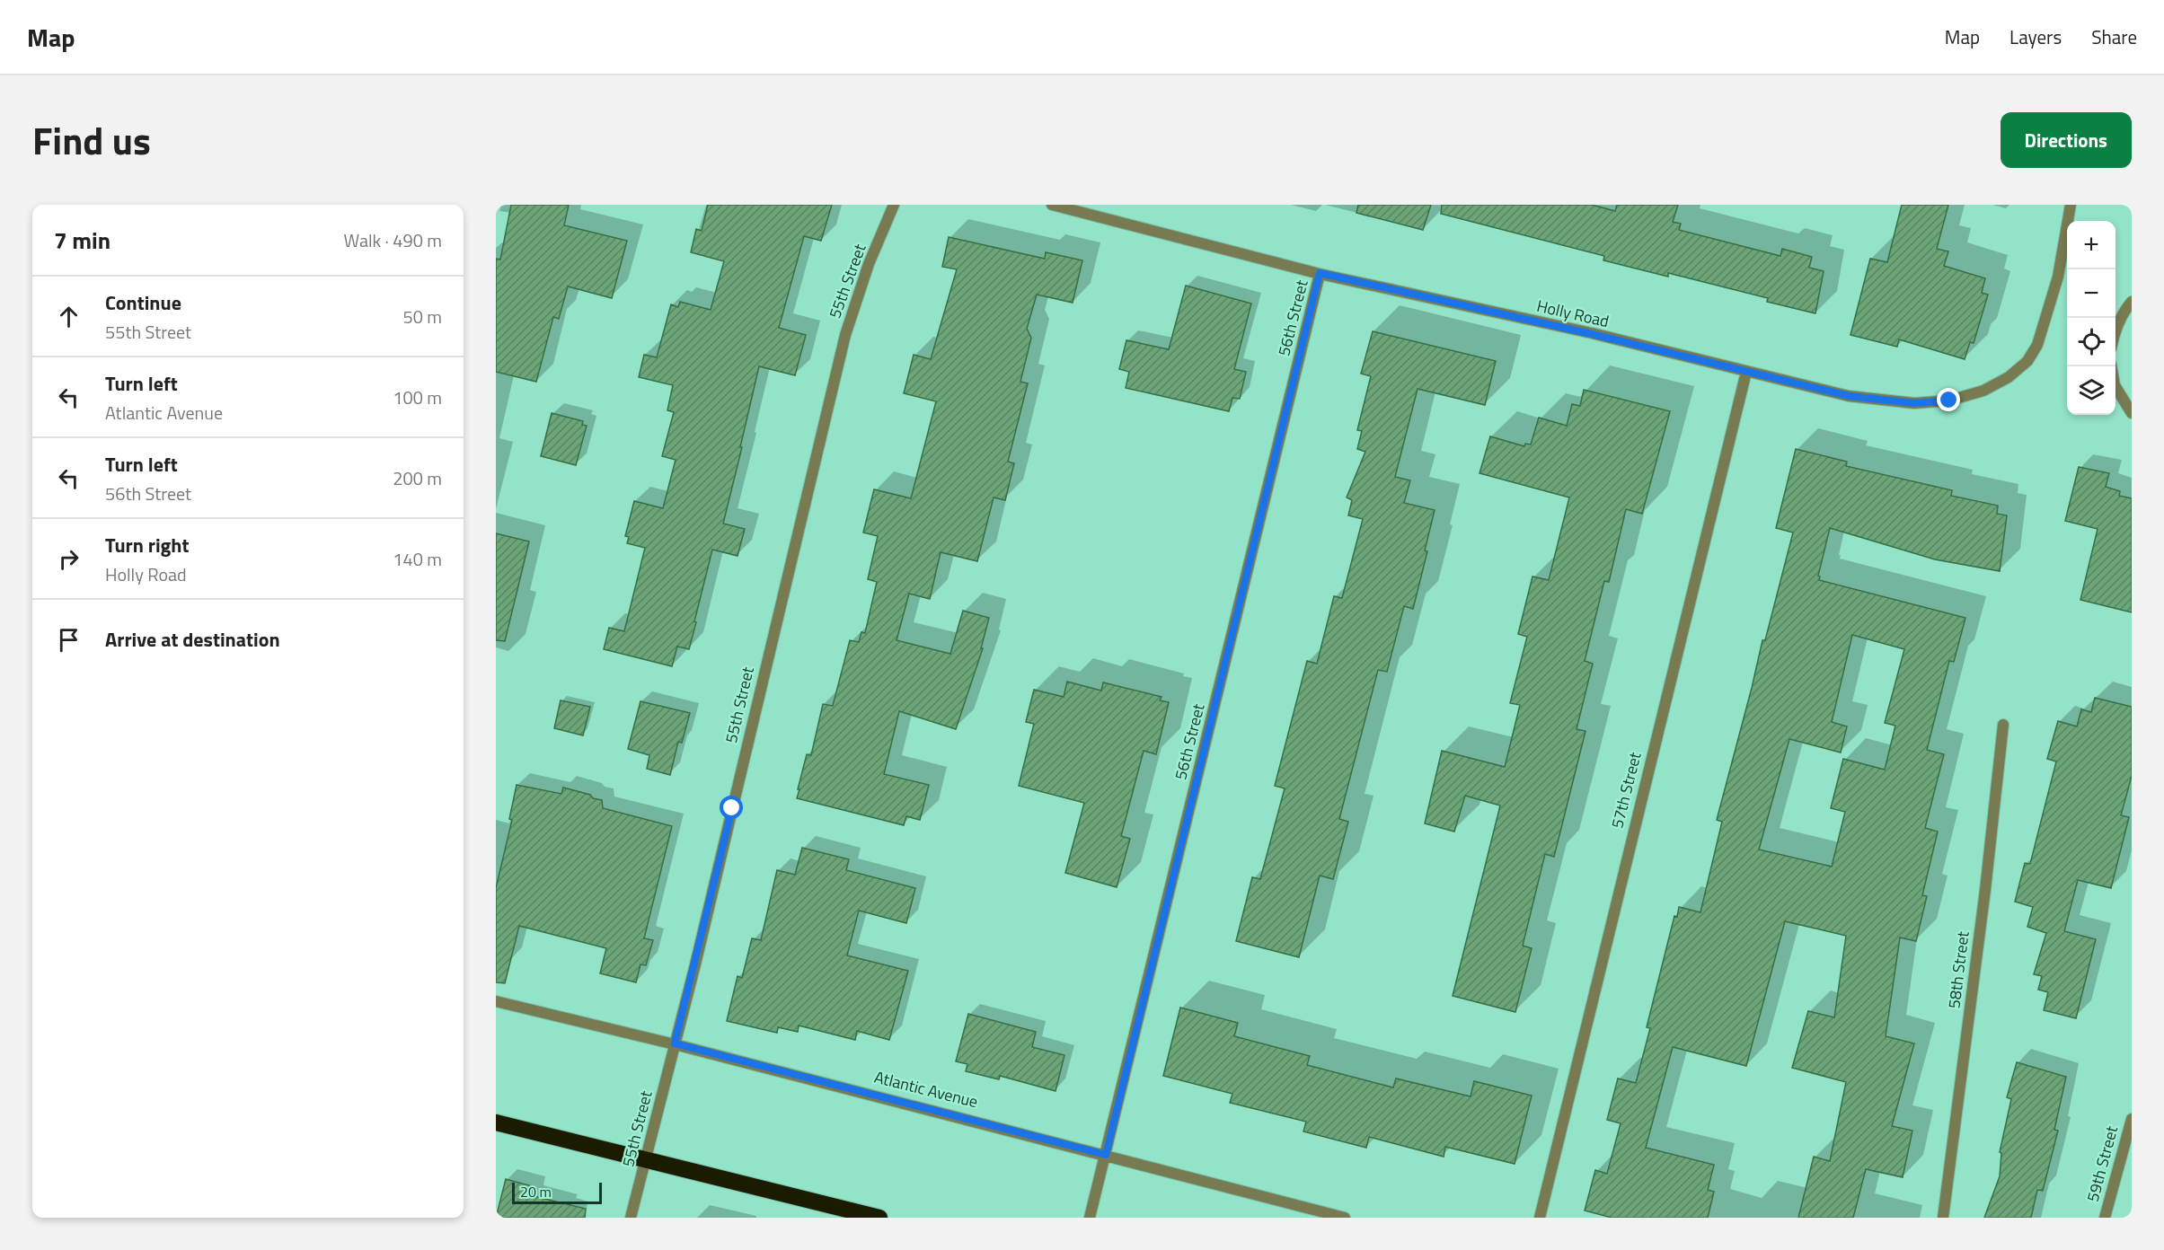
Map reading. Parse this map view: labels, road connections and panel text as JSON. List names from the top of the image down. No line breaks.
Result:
{"streets":{"street":["55th Street","Holly Road","56th Street","57th Street","58th Street","Atlantic Avenue","59th Street"]},"crossings":[["55th Street","Atlantic Avenue"],["Holly Road","56th Street"],["Holly Road","57th Street"],["56th Street","Atlantic Avenue"]],"scale_bar":"20 m","page":{"header":"Map","nav":["Map","Layers","Share"],"title":"Find us","buttons":"Directions","heading":["7 min","Walk · 490 m"],"map_buttons":["+","−"],"list":[["Continue","55th Street","50 m"],["Turn left","Atlantic Avenue","100 m"],["Turn left","56th Street","200 m"],["Turn right","Holly Road","140 m"],"Arrive at destination"],"scale":"20 m"}}
